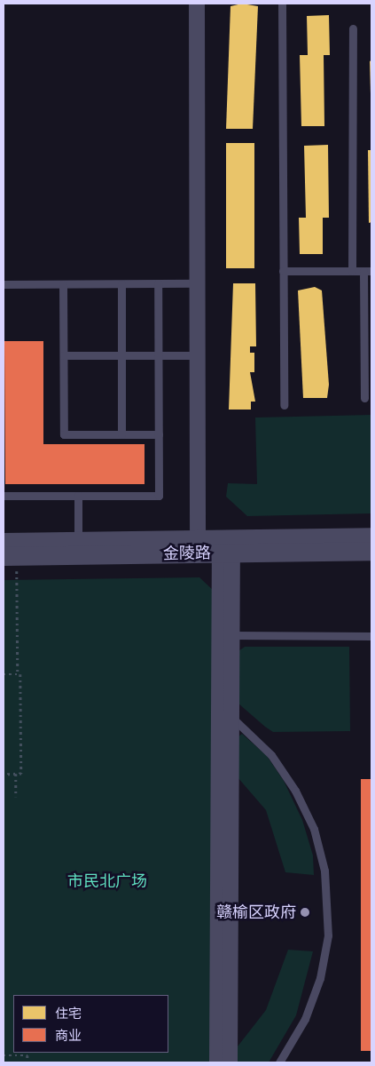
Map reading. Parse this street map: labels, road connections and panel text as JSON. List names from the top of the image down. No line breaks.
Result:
{"streets":{"street":["金陵路"]},"parks":["市民北广场"],"places":["赣榆区政府"],"legend":["住宅","商业"]}
